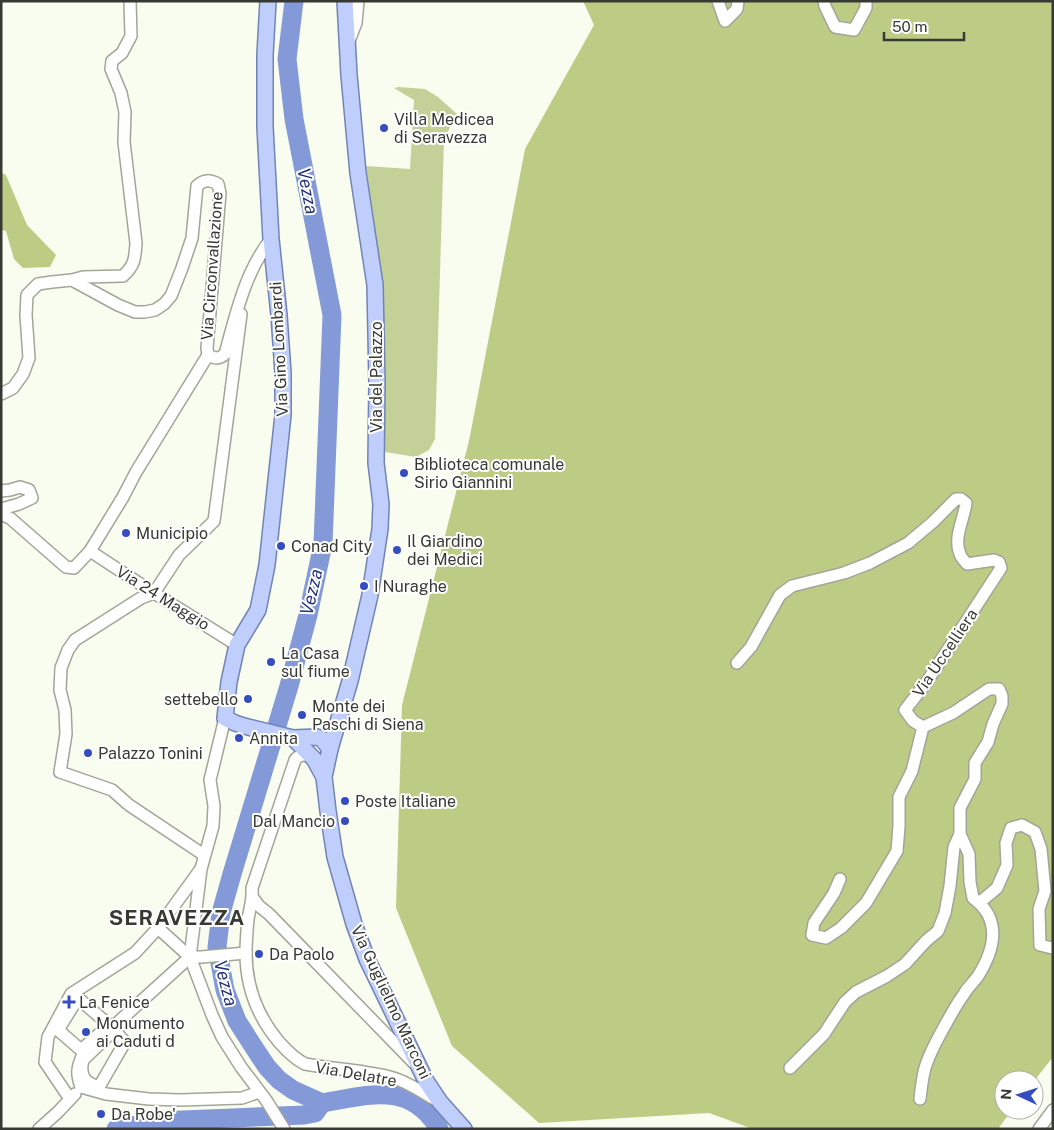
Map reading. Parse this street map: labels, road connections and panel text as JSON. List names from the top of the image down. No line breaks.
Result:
{"streets":{"main road":["Via Gino Lombardi","Via del Palazzo","Via Guglielmo Marconi"],"street":["Via Circonvallazione","Via 24 Maggio","Via Uccelliera","Via Delatre"]},"crossings":[["Via Gino Lombardi","Via 24 Maggio"],["Via del Palazzo","Via Guglielmo Marconi"],["Via Guglielmo Marconi","Via Delatre"]],"districts":["SERAVEZZA"],"water":["Vezza"],"places":{"other":["Villa Medicea di Seravezza","Biblioteca comunale Sirio Giannini","Municipio","Conad City","Il Giardino dei Medici","I Nuraghe","La Casa sul fiume","settebello","Monte dei Paschi di Siena","Annita","Palazzo Tonini","Poste Italiane","Dal Mancio","Da Paolo","Monumento ai Caduti d","Da Robe'"],"health":["La Fenice"]},"scale_bar":"50 m","north":"left"}
